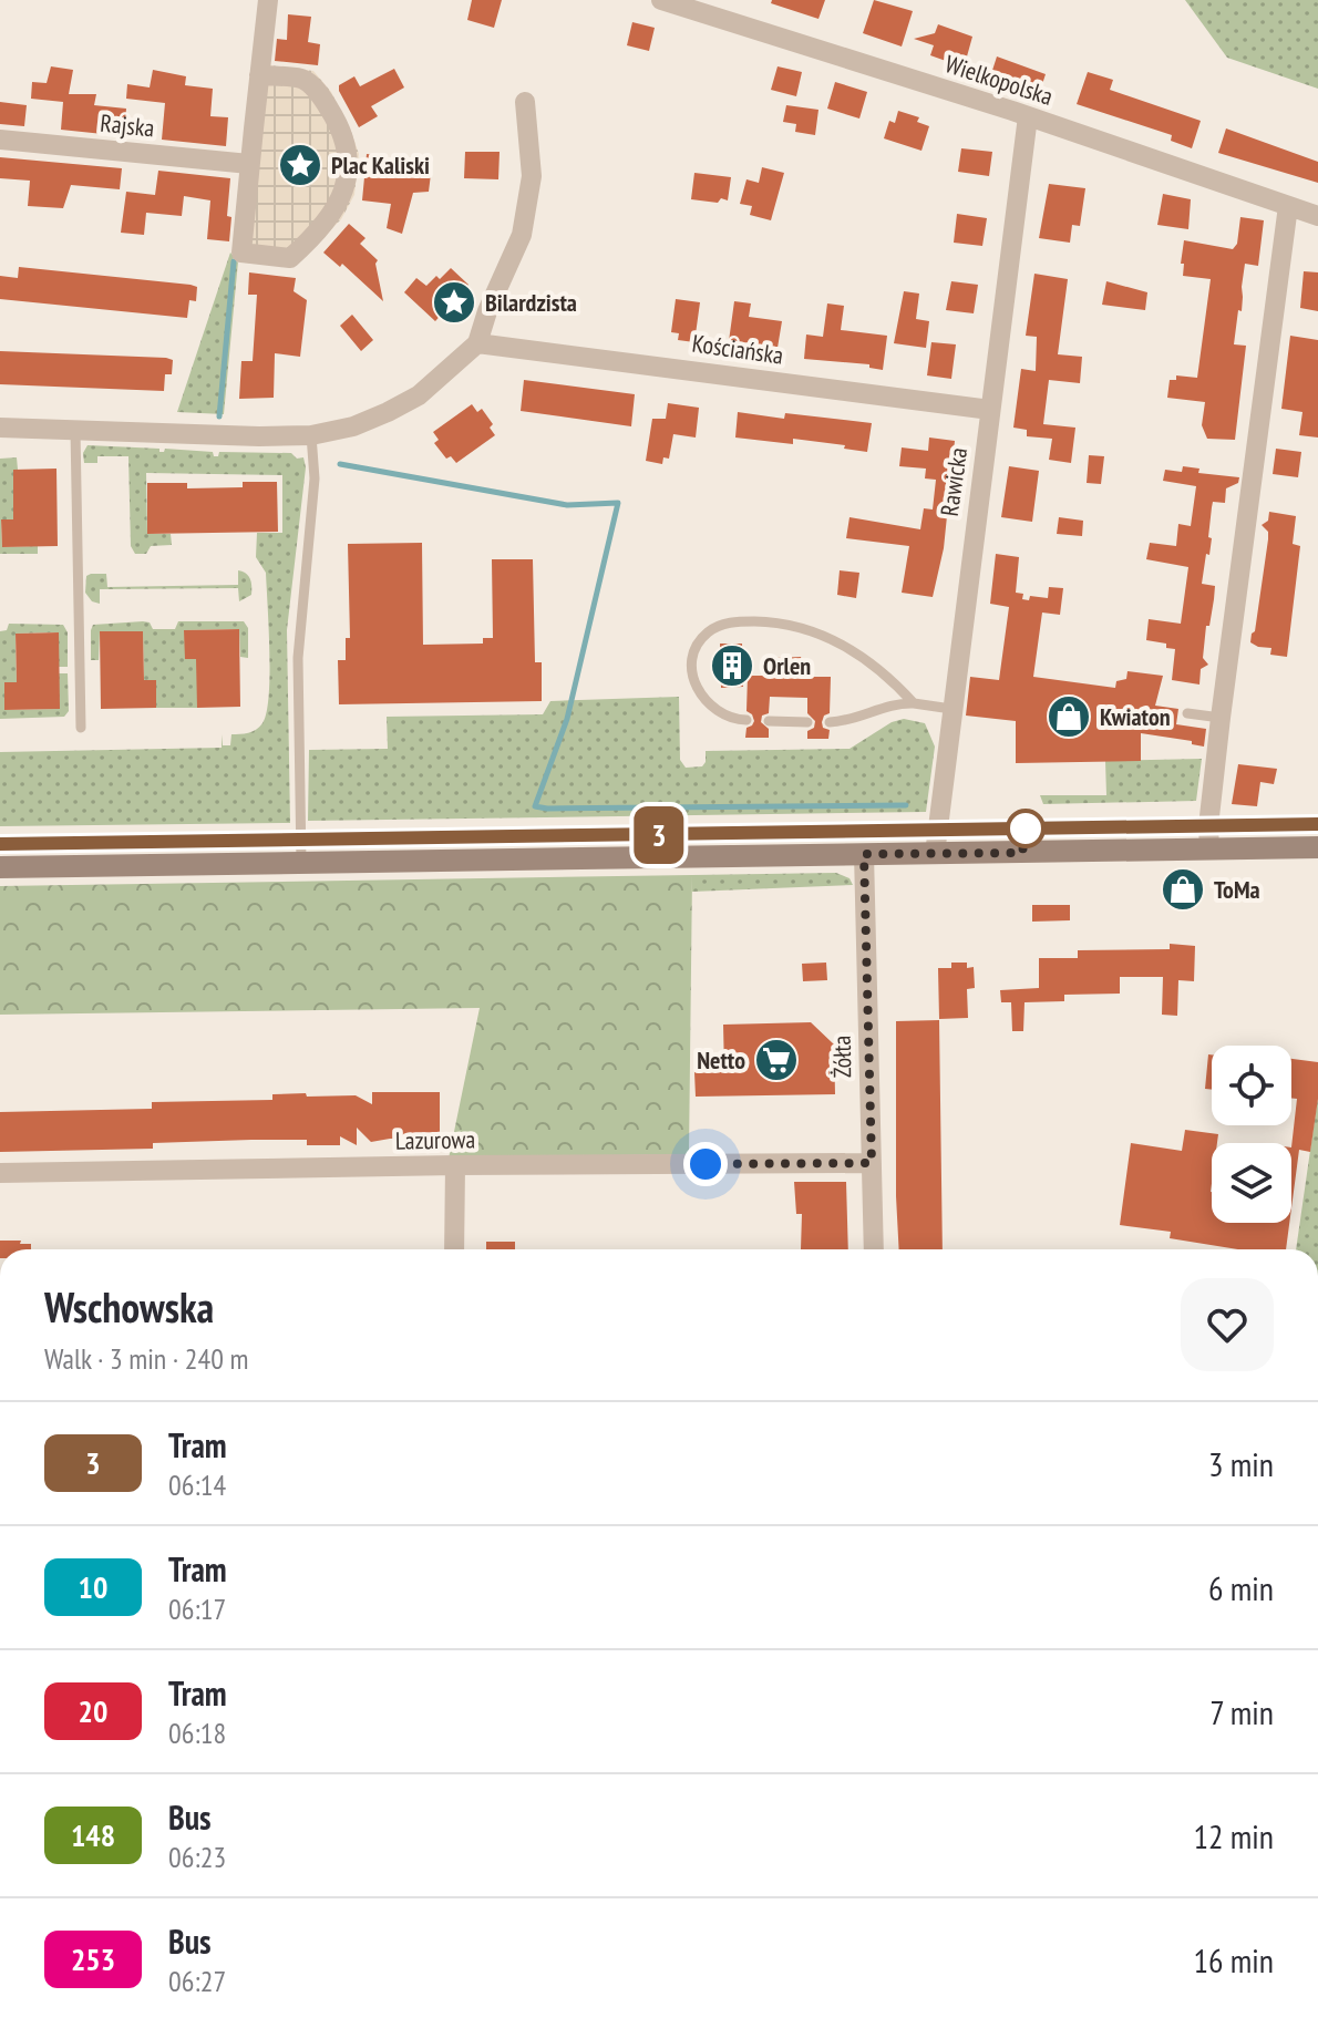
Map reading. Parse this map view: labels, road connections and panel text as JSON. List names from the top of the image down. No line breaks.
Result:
{"streets":{"street":["Wielkopolska","Rajska","Kościańska","Rawicka","Żółta","Lazurowa"]},"crossings":[["Wielkopolska","Rawicka"],["Kościańska","Rawicka"],["Żółta","Lazurowa"]],"places":{"place":["Plac Kaliski","Bilardzista"],"building":["Orlen"],"shop":["Kwiaton","ToMa"],"supermarket":["Netto"]},"lines":["tram line 3"],"page":{"on_map":"3","heading":["Wschowska","Walk · 3 min · 240 m"],"list":[{"mark":"3","name":"Tram","note":"06:14","value":"3 min"},{"mark":"10","name":"Tram","note":"06:17","value":"6 min"},{"mark":"20","name":"Tram","note":"06:18","value":"7 min"},{"mark":"148","name":"Bus","note":"06:23","value":"12 min"},{"mark":"253","name":"Bus","note":"06:27","value":"16 min"}]}}
